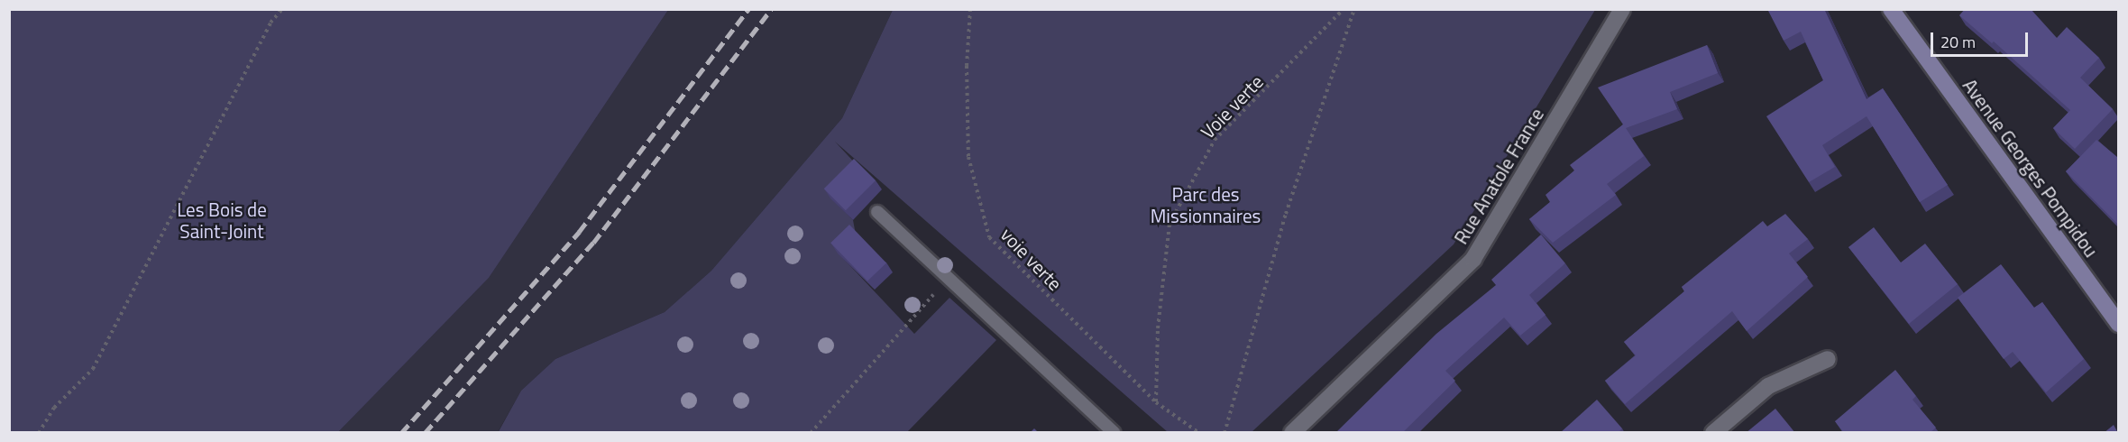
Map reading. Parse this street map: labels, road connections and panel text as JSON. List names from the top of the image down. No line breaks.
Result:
{"streets":{"street":["Avenue Georges Pompidou","Rue Anatole France"],"path":["Voie verte","voie verte"]},"crossings":[["Voie verte","voie verte"]],"parks":["Parc des Missionnaires","Les Bois de Saint-Joint"],"scale_bar":"20 m"}
